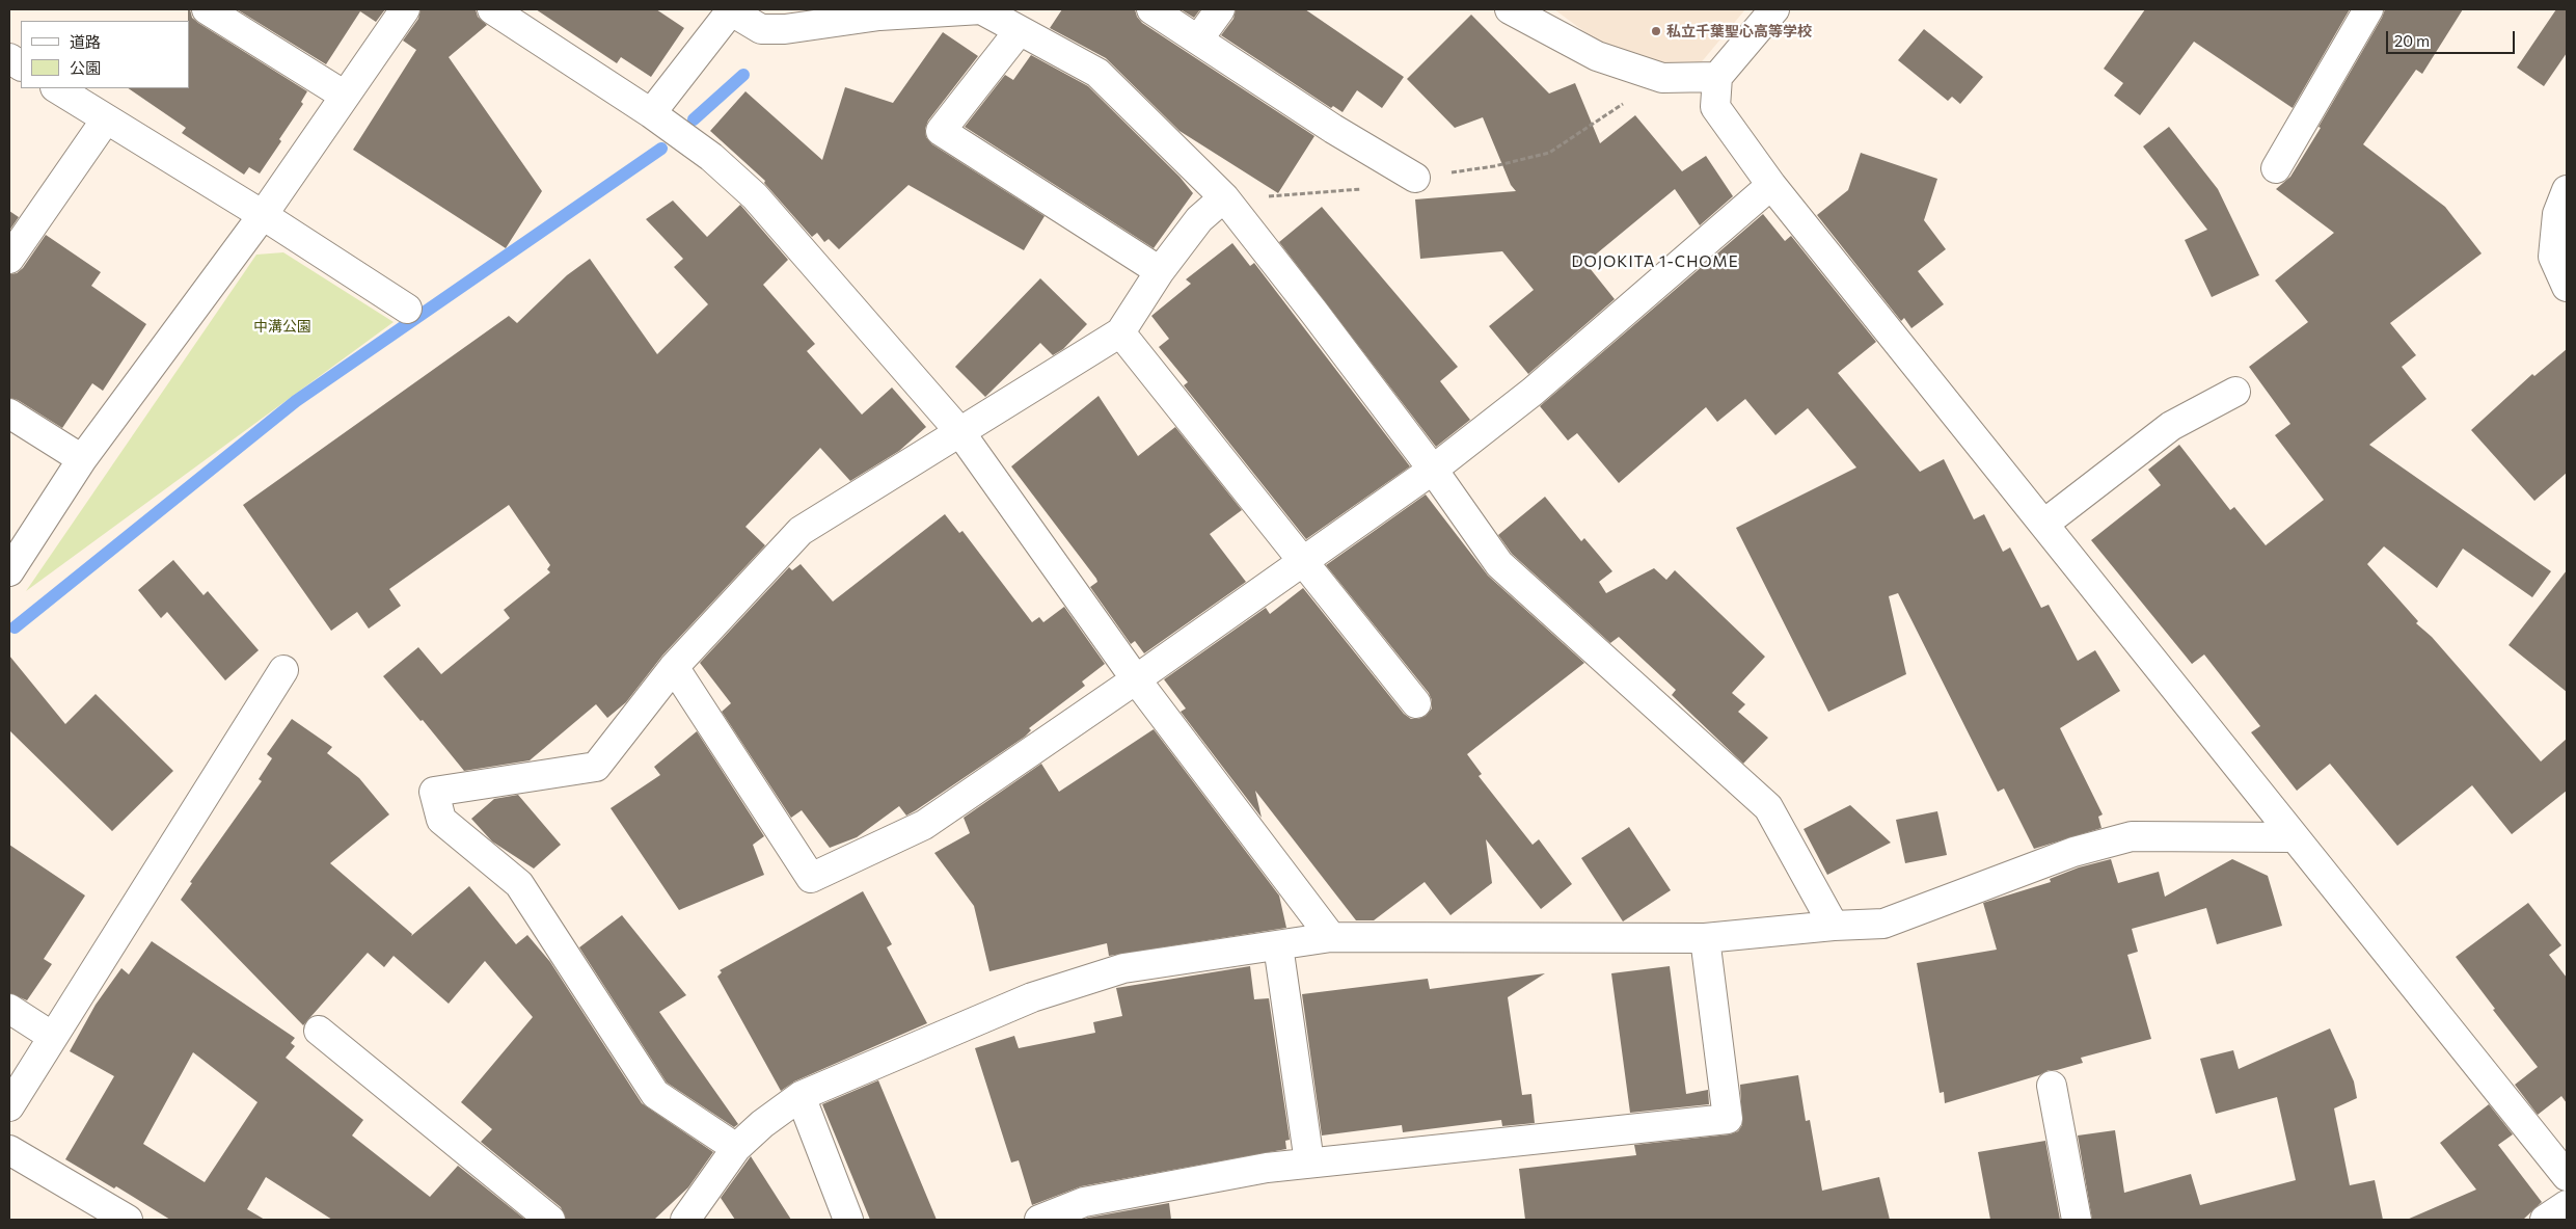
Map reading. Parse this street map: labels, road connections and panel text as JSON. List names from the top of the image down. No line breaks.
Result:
{"districts":["DOJOKITA 1-CHOME"],"parks":["中溝公園"],"places":["私立千葉聖心高等学校"],"legend":["道路","公園"],"scale_bar":"20 m"}
